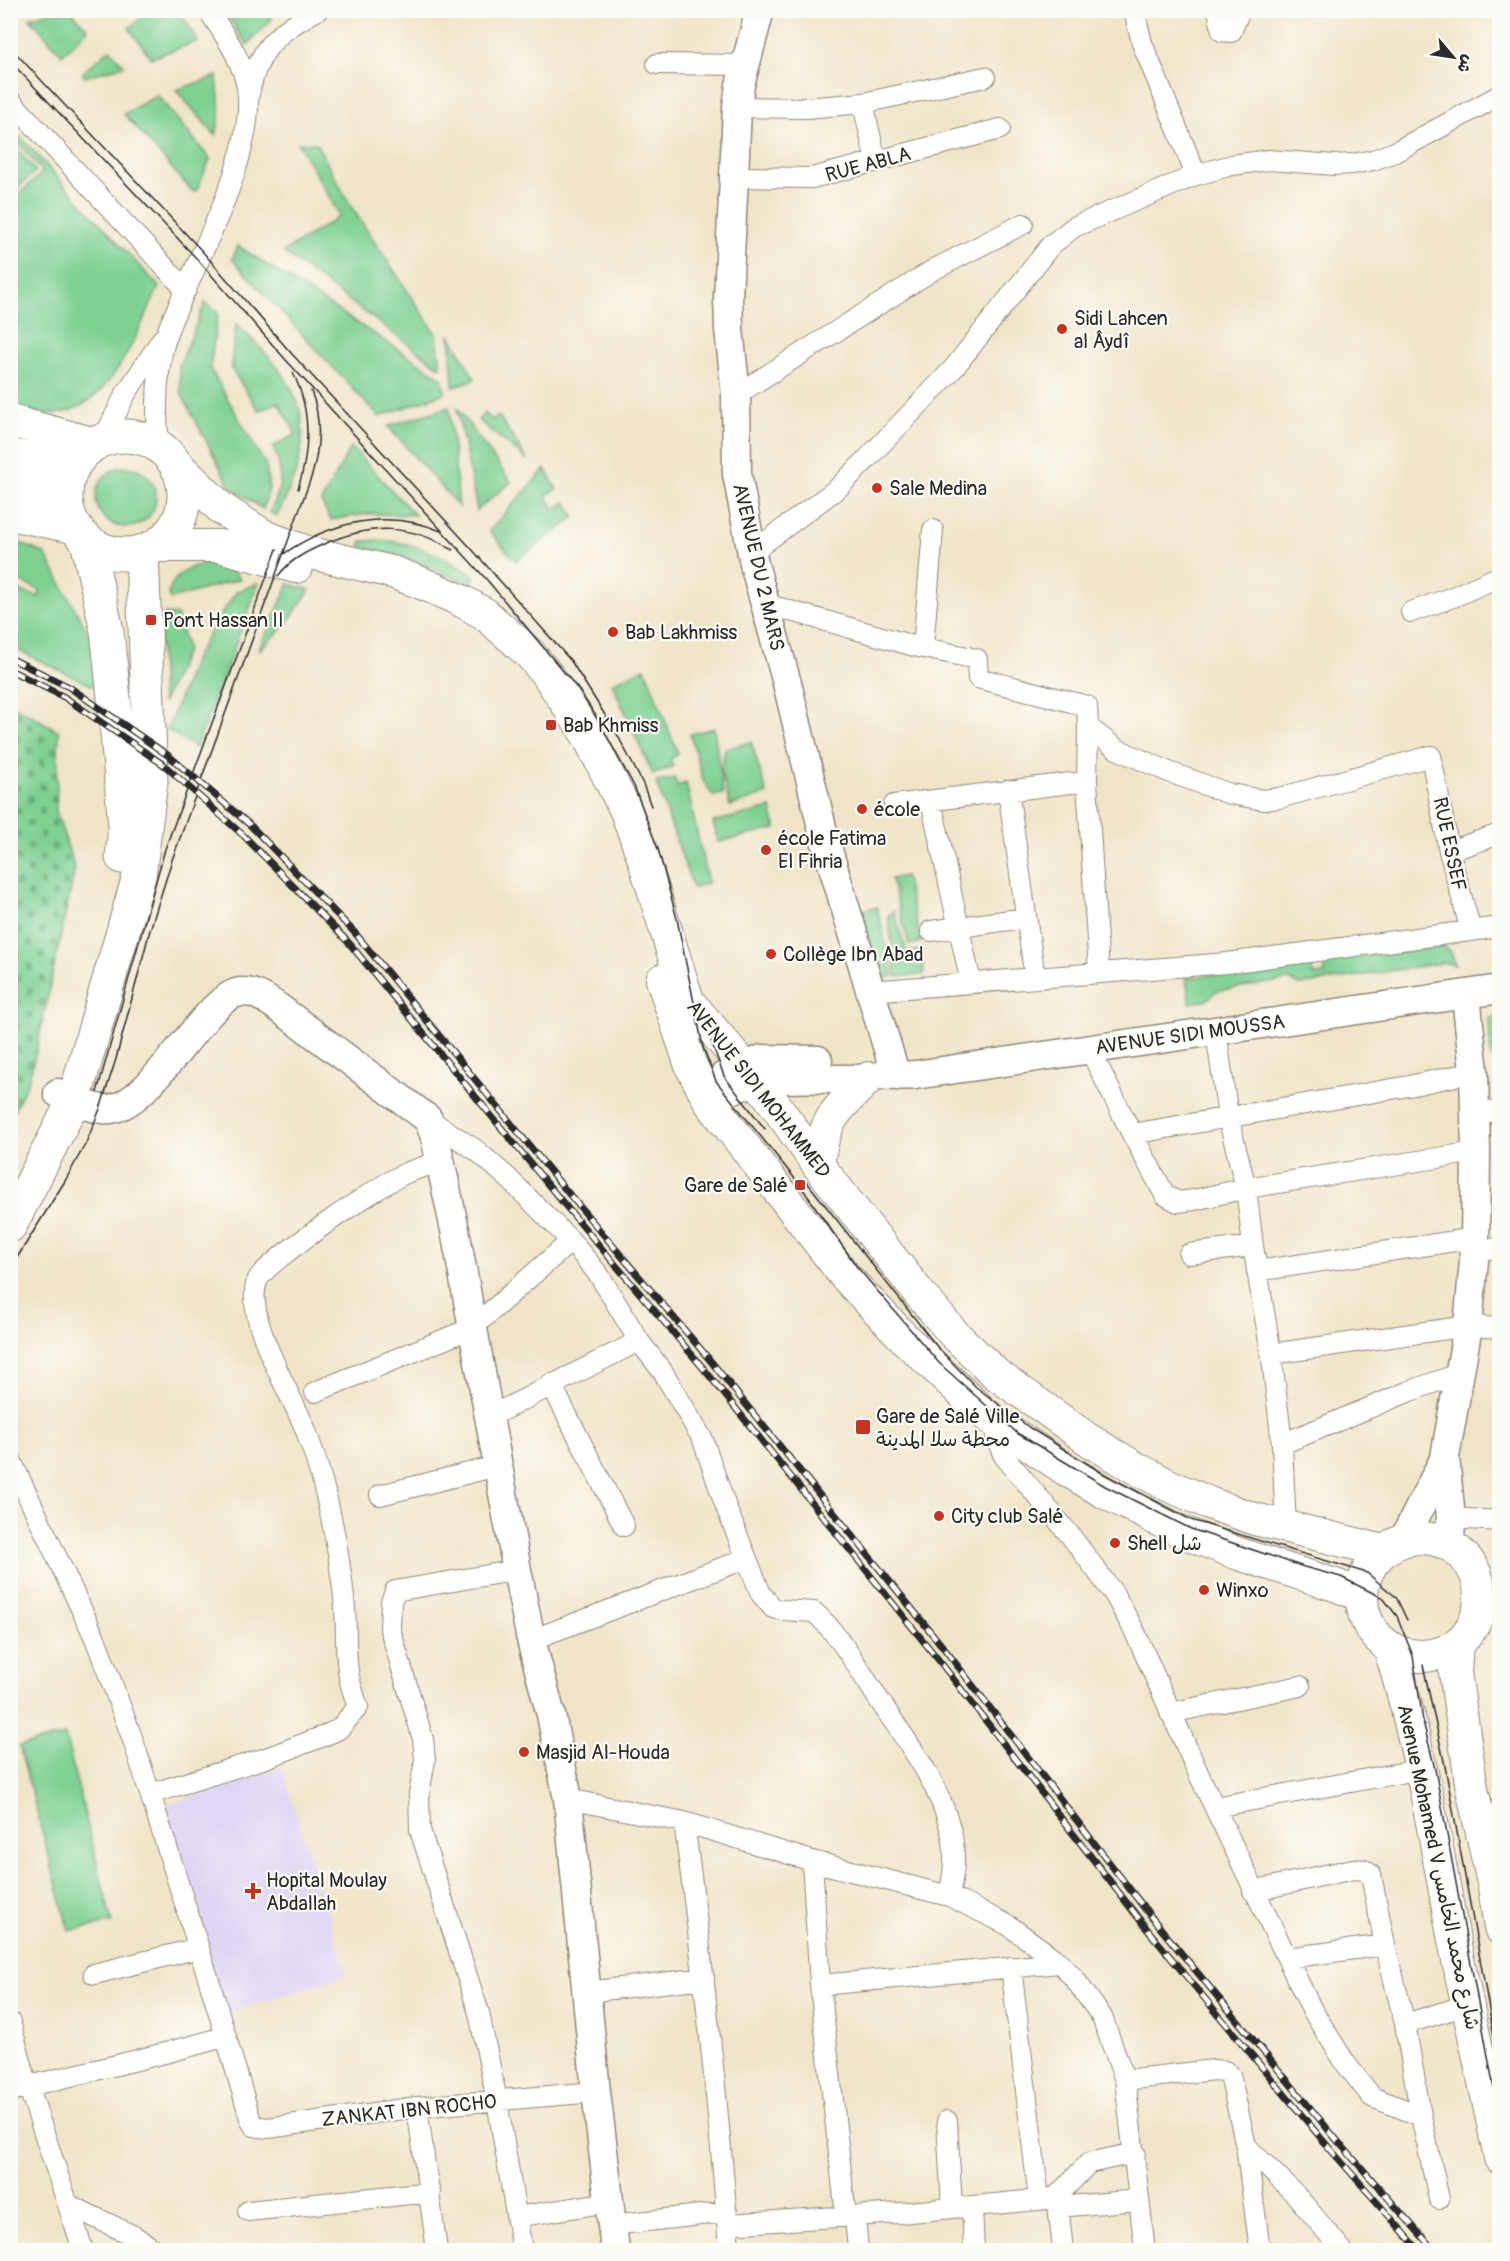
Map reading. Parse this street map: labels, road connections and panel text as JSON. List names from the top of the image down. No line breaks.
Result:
{"streets":{"main road":["AVENUE SIDI MOHAMMED","Avenue Mohamed V شارع محمد الخامس"],"street":["RUE ABLA","AVENUE DU 2 MARS","RUE ESSEF","AVENUE SIDI MOUSSA","ZANKAT IBN ROCHO"]},"crossings":[["RUE ABLA","AVENUE DU 2 MARS"],["AVENUE DU 2 MARS","AVENUE SIDI MOUSSA"],["AVENUE SIDI MOUSSA","AVENUE SIDI MOHAMMED"],["AVENUE SIDI MOHAMMED","Avenue Mohamed V شارع محمد الخامس"]],"places":{"other":["Sidi Lahcen al Âydî","Sale Medina","Bab Lakhmiss","école","école Fatima El Fihria","Collège Ibn Abad","City club Salé","Shell شل","Winxo","Masjid Al-Houda"],"transit":["Pont Hassan II","Bab Khmiss","Gare de Salé","Gare de Salé Ville محطة سلا المدينة"],"health":["Hopital Moulay Abdallah"]},"north":"bottom right"}
